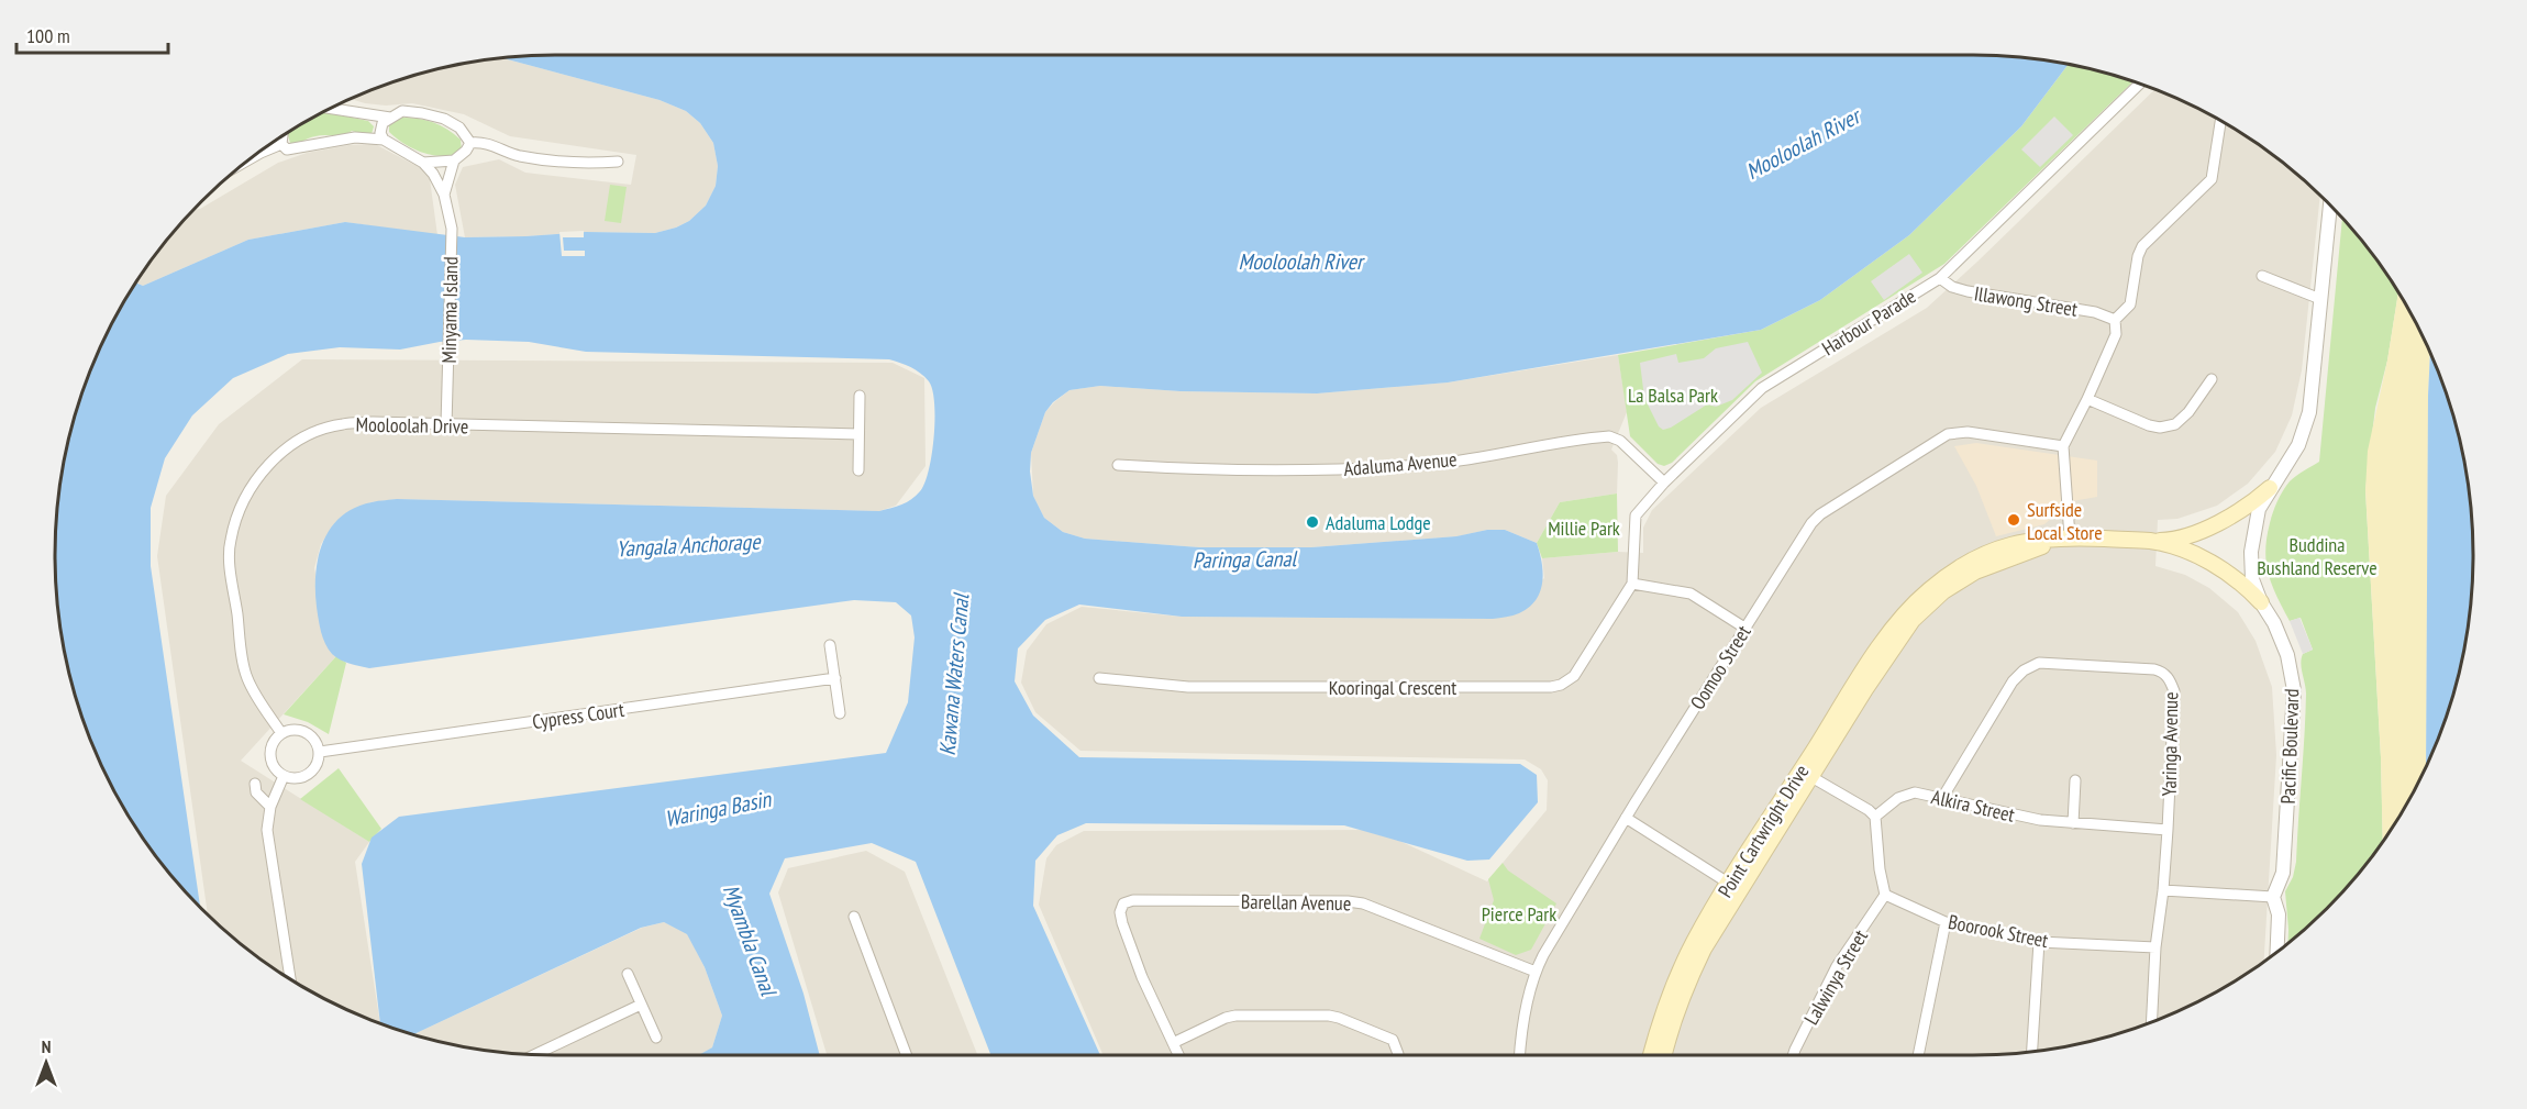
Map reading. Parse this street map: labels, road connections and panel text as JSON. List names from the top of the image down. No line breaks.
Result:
{"streets":{"main road":["Point Cartwright Drive"],"street":["Illawong Street","Minyama Island","Harbour Parade","Mooloolah Drive","Adaluma Avenue","Oomoo Street","Kooringal Crescent","Cypress Court","Yaringa Avenue","Pacific Boulevard","Alkira Street","Barellan Avenue","Boorook Street","Lalwinya Street"]},"crossings":[["Illawong Street","Harbour Parade"],["Minyama Island","Mooloolah Drive"],["Harbour Parade","Adaluma Avenue"],["Harbour Parade","Kooringal Crescent"],["Mooloolah Drive","Cypress Court"],["Oomoo Street","Barellan Avenue"],["Yaringa Avenue","Alkira Street"],["Yaringa Avenue","Boorook Street"],["Pacific Boulevard","Point Cartwright Drive"],["Boorook Street","Lalwinya Street"]],"water":["Mooloolah River","Yangala Anchorage","Paringa Canal","Kawana Waters Canal","Waringa Basin","Myambla Canal"],"parks":["La Balsa Park","Millie Park","Buddina Bushland Reserve","Pierce Park"],"places":["Surfside Local Store","Adaluma Lodge"],"scale_bar":"100 m","north":"top"}
